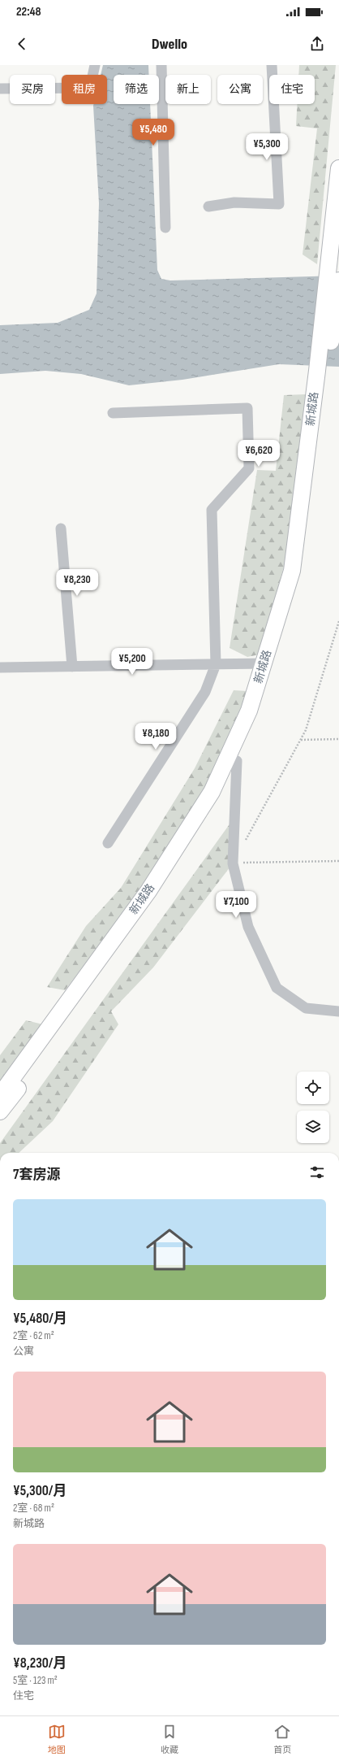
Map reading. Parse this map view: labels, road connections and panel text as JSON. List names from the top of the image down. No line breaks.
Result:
{"streets":{"main road":["新城路"]},"page":{"status":"22:48","header":"Dwello","chip":["买房","租房","筛选","新上","公寓","住宅"],"price":["¥5,480","¥5,300","¥6,620","¥8,230","¥5,200","¥8,180","¥7,100"],"heading":"7套房源","list":[{"name":"¥5,480/月","note":"2室 · 62 m² · 公寓"},{"name":"¥5,300/月","note":"2室 · 68 m² · 新城路"},{"name":"¥8,230/月","note":"5室 · 123 m² · 住宅"}],"tabs":["地图","收藏","首页"]}}
